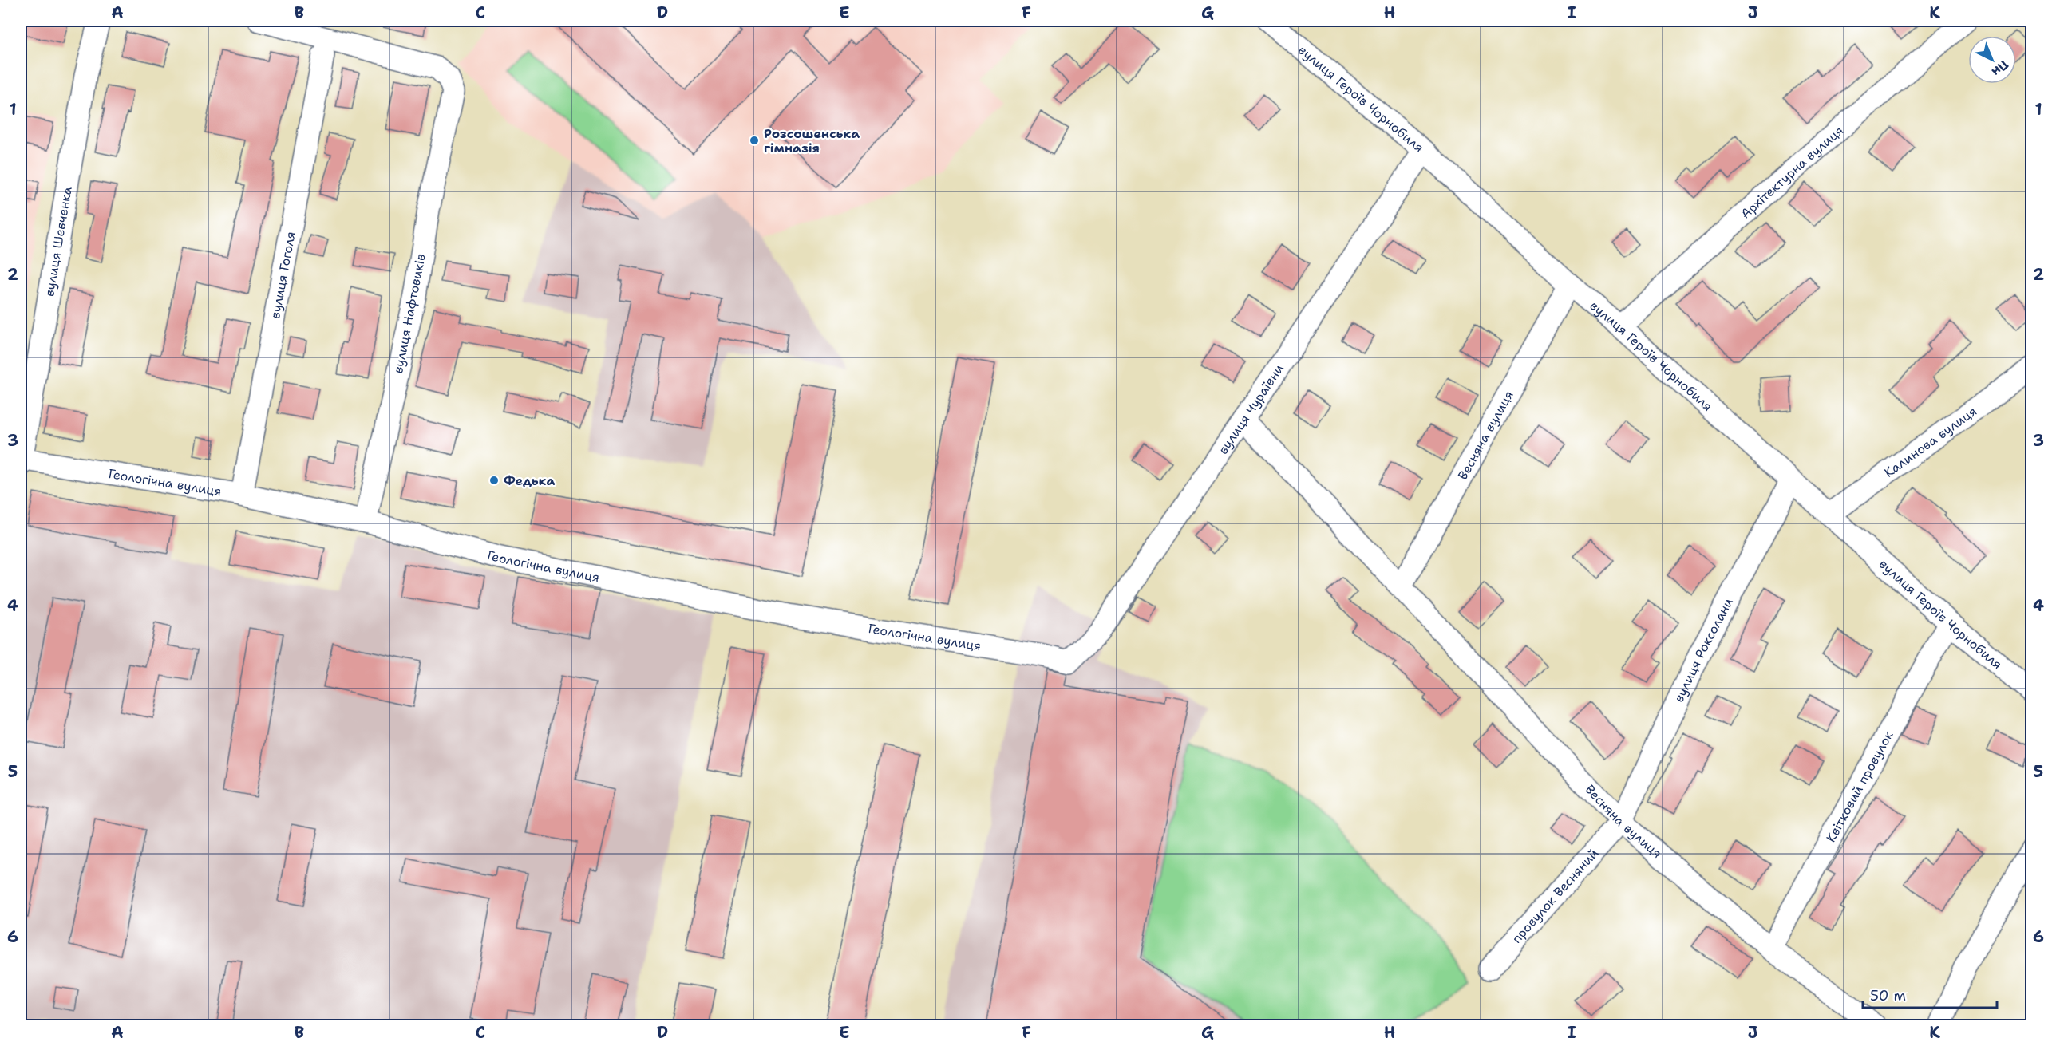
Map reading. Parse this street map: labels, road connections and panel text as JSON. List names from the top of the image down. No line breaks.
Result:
{"streets":{"street":["вулиця Героїв Чорнобиля","Архітектурна вулиця","вулиця Шевченка","вулиця Гоголя","вулиця Нафтовиків","вулиця Чураївни","Весняна вулиця","Калинова вулиця","Геологічна вулиця","вулиця Роксолани","Квітковий провулок","провулок Весняний"]},"crossings":[["вулиця Героїв Чорнобиля","Архітектурна вулиця"],["вулиця Героїв Чорнобиля","вулиця Чураївни"],["вулиця Героїв Чорнобиля","Весняна вулиця"],["вулиця Героїв Чорнобиля","Калинова вулиця"],["вулиця Героїв Чорнобиля","вулиця Роксолани"],["вулиця Героїв Чорнобиля","Квітковий провулок"],["вулиця Шевченка","Геологічна вулиця"],["вулиця Гоголя","Геологічна вулиця"],["вулиця Нафтовиків","Геологічна вулиця"],["вулиця Чураївни","Весняна вулиця"],["вулиця Чураївни","Геологічна вулиця"],["Весняна вулиця","вулиця Роксолани"],["Весняна вулиця","Квітковий провулок"],["Весняна вулиця","провулок Весняний"],["вулиця Роксолани","провулок Весняний"]],"places":["Розсошенська гімназія","Федька"],"scale_bar":"50 m","north":"bottom right","grid":{"columns":["A","B","C","D","E","F","G","H","I","J","K"],"rows":["1","2","3","4","5","6"]}}
